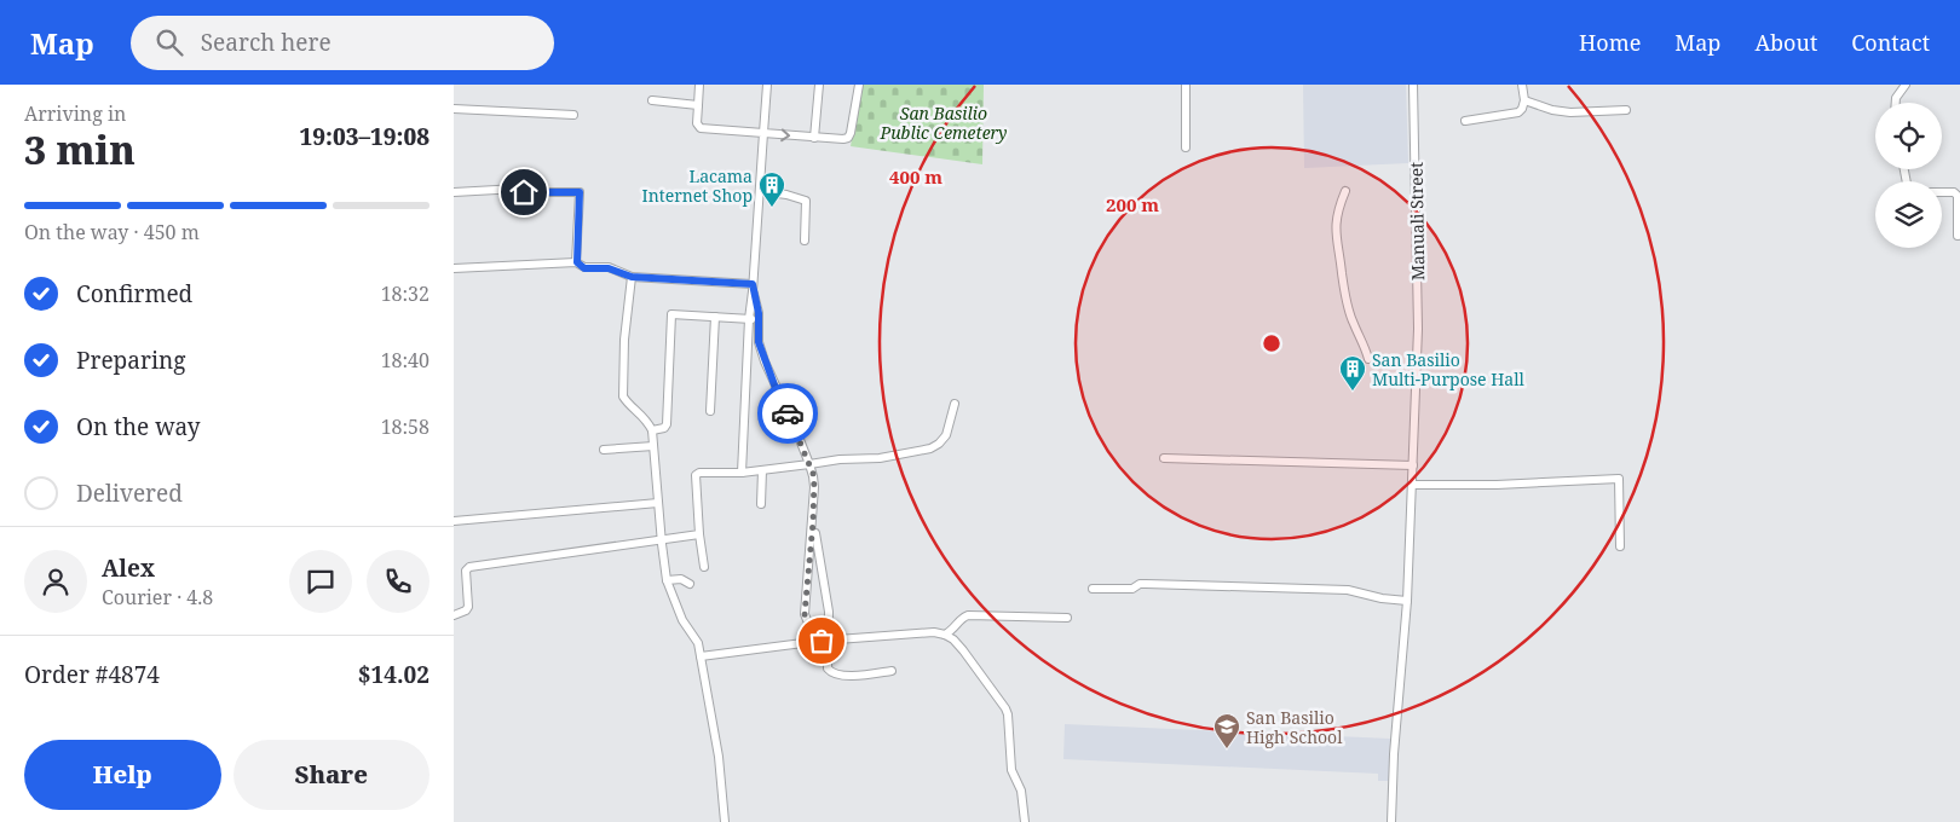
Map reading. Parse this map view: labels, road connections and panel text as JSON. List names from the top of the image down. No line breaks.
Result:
{"streets":{"street":["Manuali Street"]},"parks":["San Basilio Public Cemetery"],"places":{"building":["Lacama Internet Shop","San Basilio Multi-Purpose Hall"],"school or university":["San Basilio High School"]},"page":{"header":"Map","search":"Search here","nav":["Home","Map","About","Contact"],"heading":["3 min","Arriving in","19:03–19:08"],"panel":["Alex","Courier · 4.8","Order #4874","$14.02"],"bar":"On the way · 450 m","list":[["Confirmed","18:32"],["Preparing","18:40"],["On the way","18:58"],"Delivered"],"buttons":["Help","Share"]},"rings":["400 m","200 m"]}
